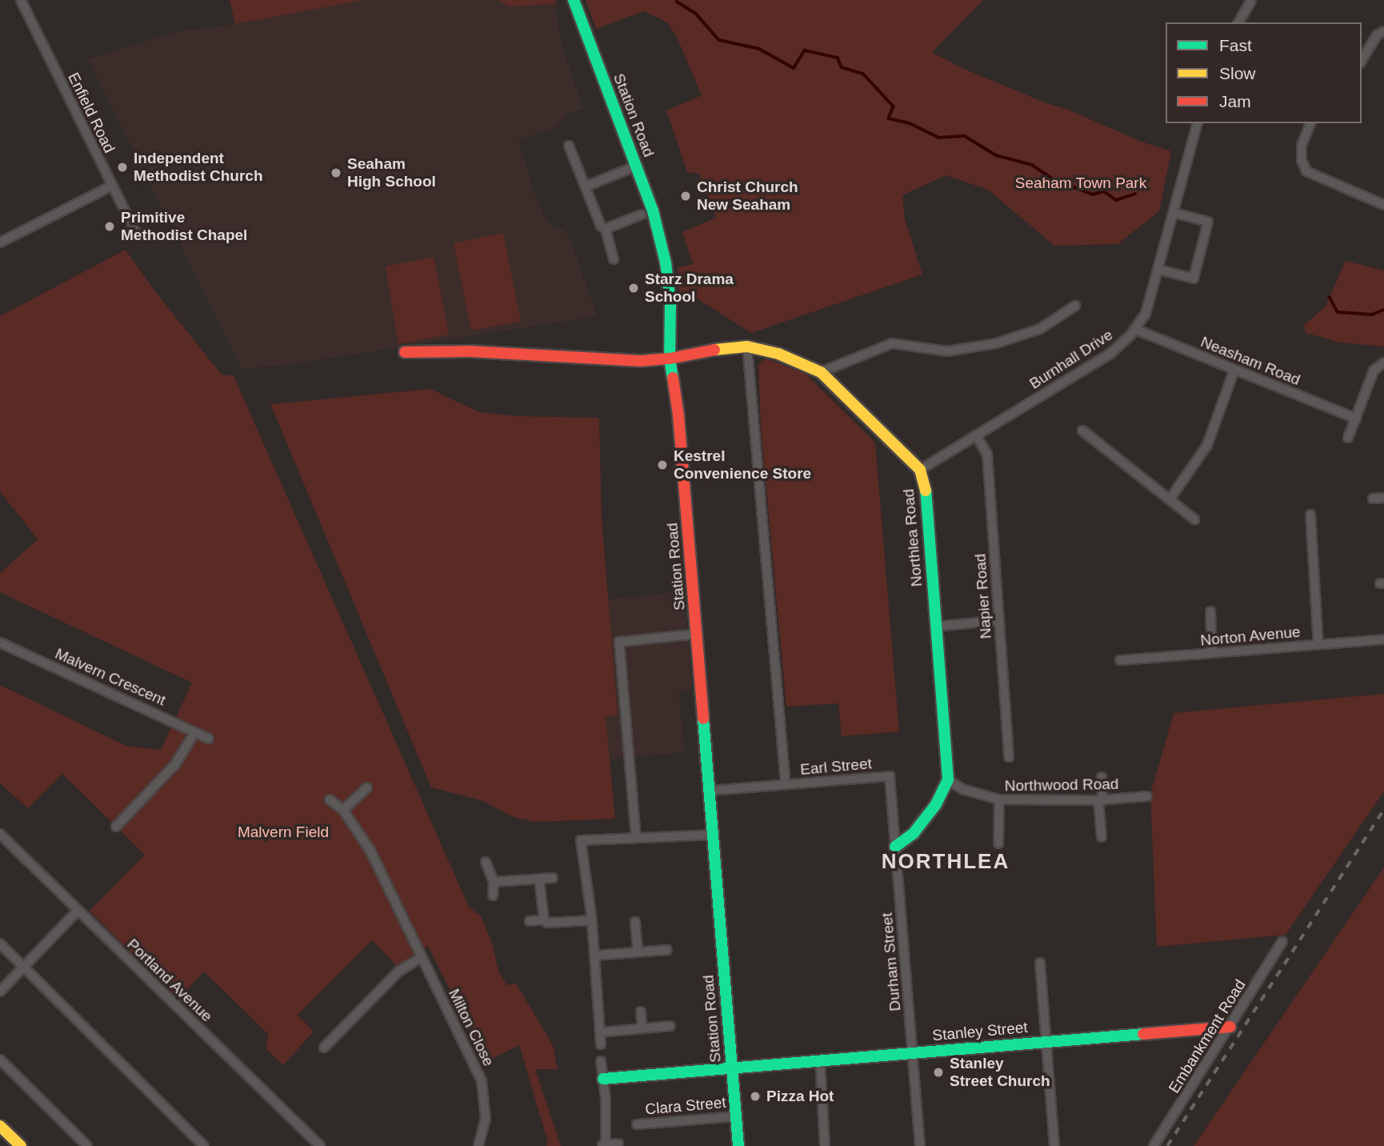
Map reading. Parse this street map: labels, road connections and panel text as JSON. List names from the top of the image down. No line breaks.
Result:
{"streets":{"street":["Enfield Road","Station Road","Burnhall Drive","Neasham Road","Northlea Road","Napier Road","Norton Avenue","Malvern Crescent","Earl Street","Northwood Road","Durham Street","Portland Avenue","Milton Close","Stanley Street","Embankment Road","Clara Street"]},"crossings":[["Station Road","Northlea Road"],["Station Road","Earl Street"],["Station Road","Stanley Street"],["Station Road","Clara Street"],["Burnhall Drive","Neasham Road"],["Burnhall Drive","Northlea Road"],["Burnhall Drive","Napier Road"],["Northlea Road","Northwood Road"],["Earl Street","Durham Street"],["Durham Street","Stanley Street"],["Stanley Street","Embankment Road"]],"districts":["NORTHLEA"],"parks":["Seaham Town Park","Malvern Field"],"places":["Independent Methodist Church","Seaham High School","Christ Church New Seaham","Primitive Methodist Chapel","Starz Drama School","Kestrel Convenience Store","Stanley Street Church","Pizza Hot"],"legend":["Fast","Slow","Jam"]}
